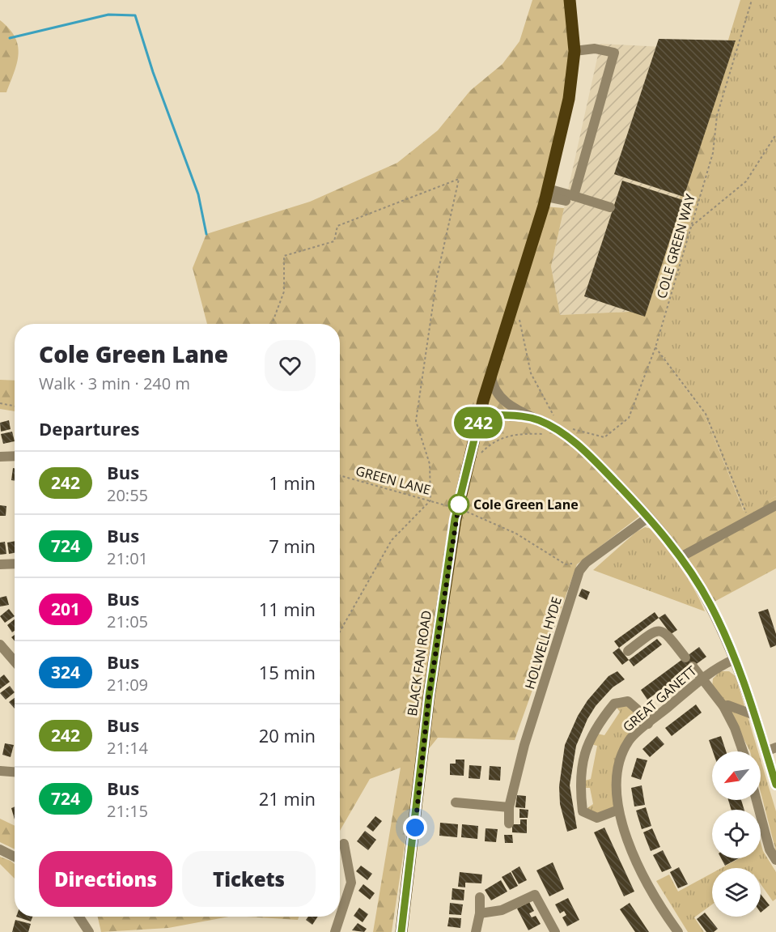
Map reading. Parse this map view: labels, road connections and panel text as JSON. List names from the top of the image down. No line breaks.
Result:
{"streets":{"main road":["BLACK FAN ROAD"],"street":["HOLWELL HYDE","GREAT GANETT"],"path":["COLE GREEN WAY","GREEN LANE"]},"places":["Cole Green Lane"],"lines":["bus line 242"],"north":"bottom left","page":{"on_map":"242","heading":[["Cole Green Lane","Walk · 3 min · 240 m"],"Departures"],"list":[{"mark":"242","name":"Bus","note":"20:55","value":"1 min"},{"mark":"724","name":"Bus","note":"21:01","value":"7 min"},{"mark":"201","name":"Bus","note":"21:05","value":"11 min"},{"mark":"324","name":"Bus","note":"21:09","value":"15 min"},{"mark":"242","name":"Bus","note":"21:14","value":"20 min"},{"mark":"724","name":"Bus","note":"21:15","value":"21 min"}],"buttons":["Directions","Tickets"]}}
